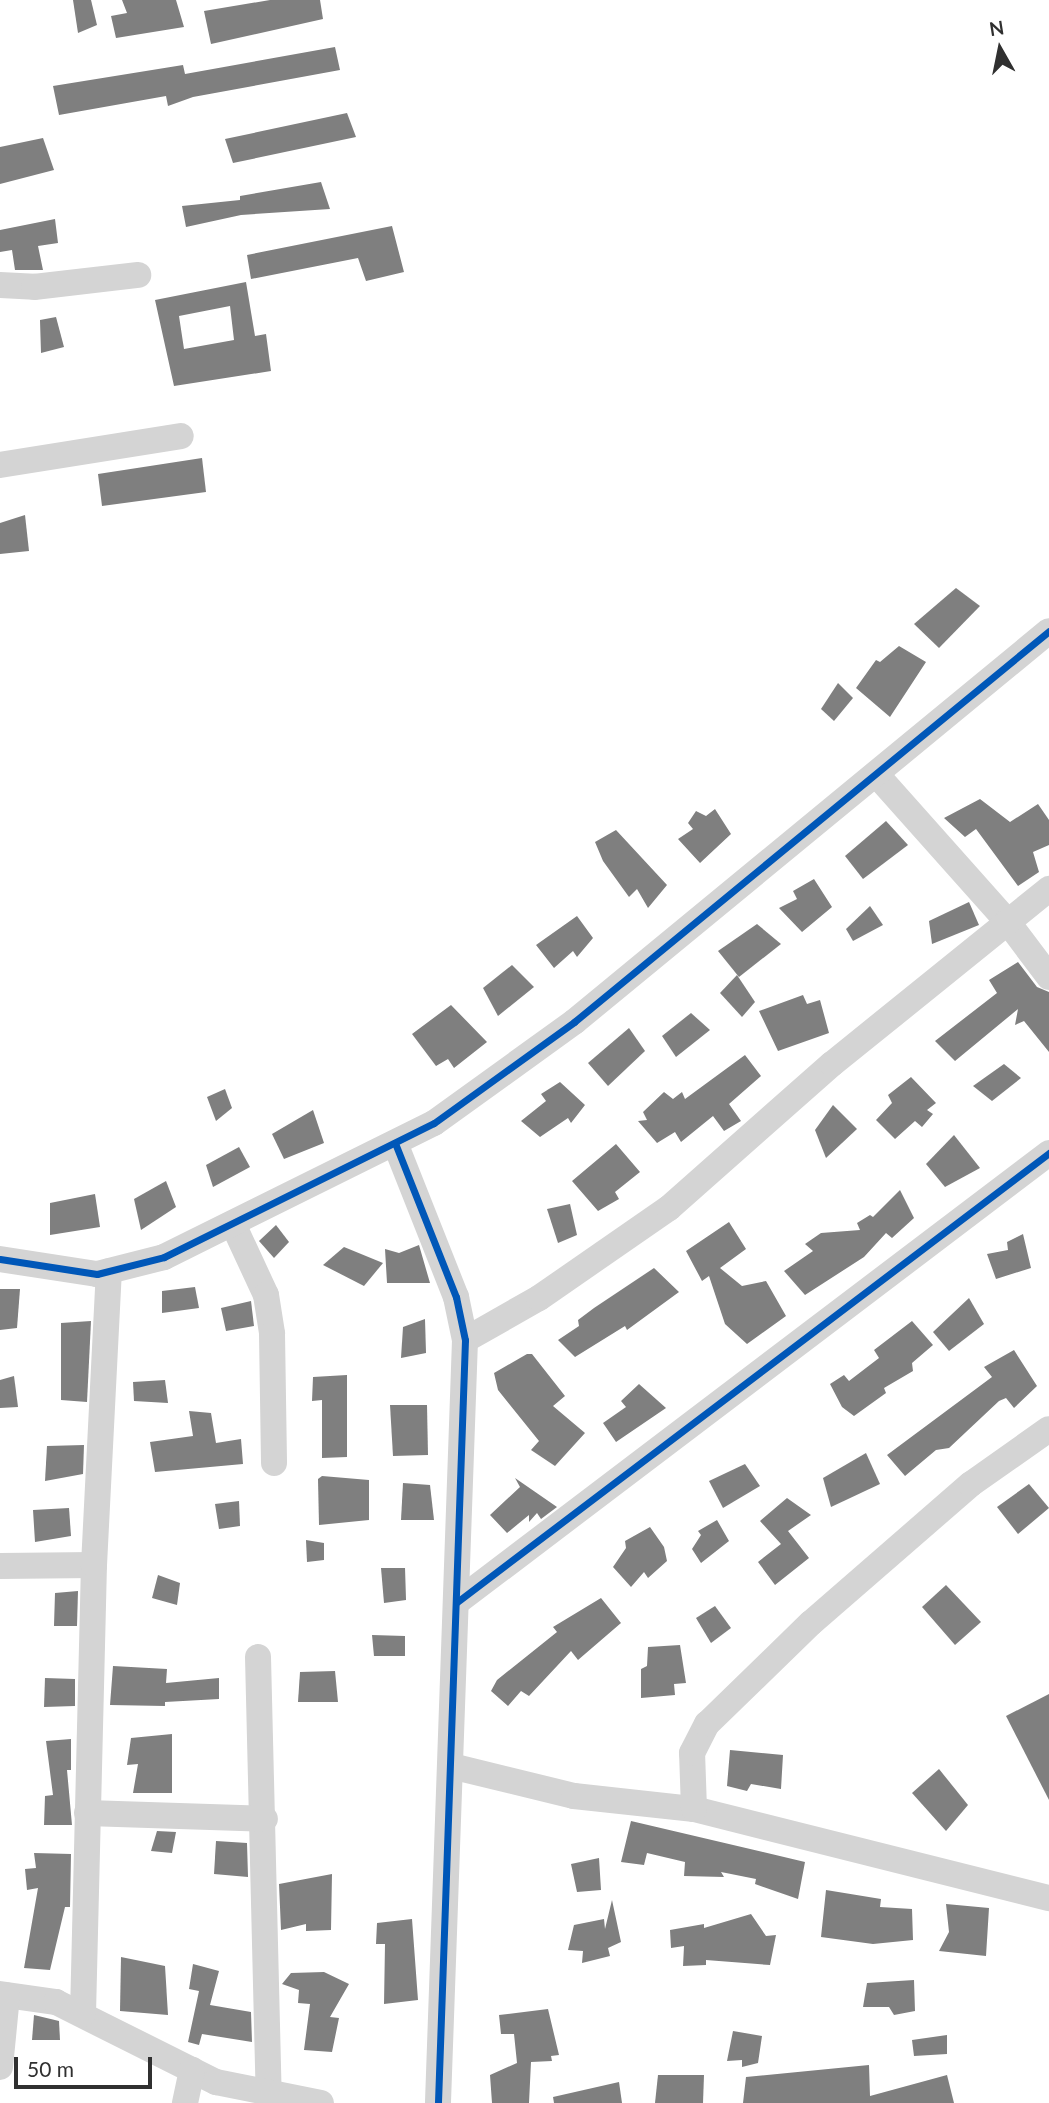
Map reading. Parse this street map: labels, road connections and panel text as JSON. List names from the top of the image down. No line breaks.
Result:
{"scale_bar":"50 m","north":"top"}
